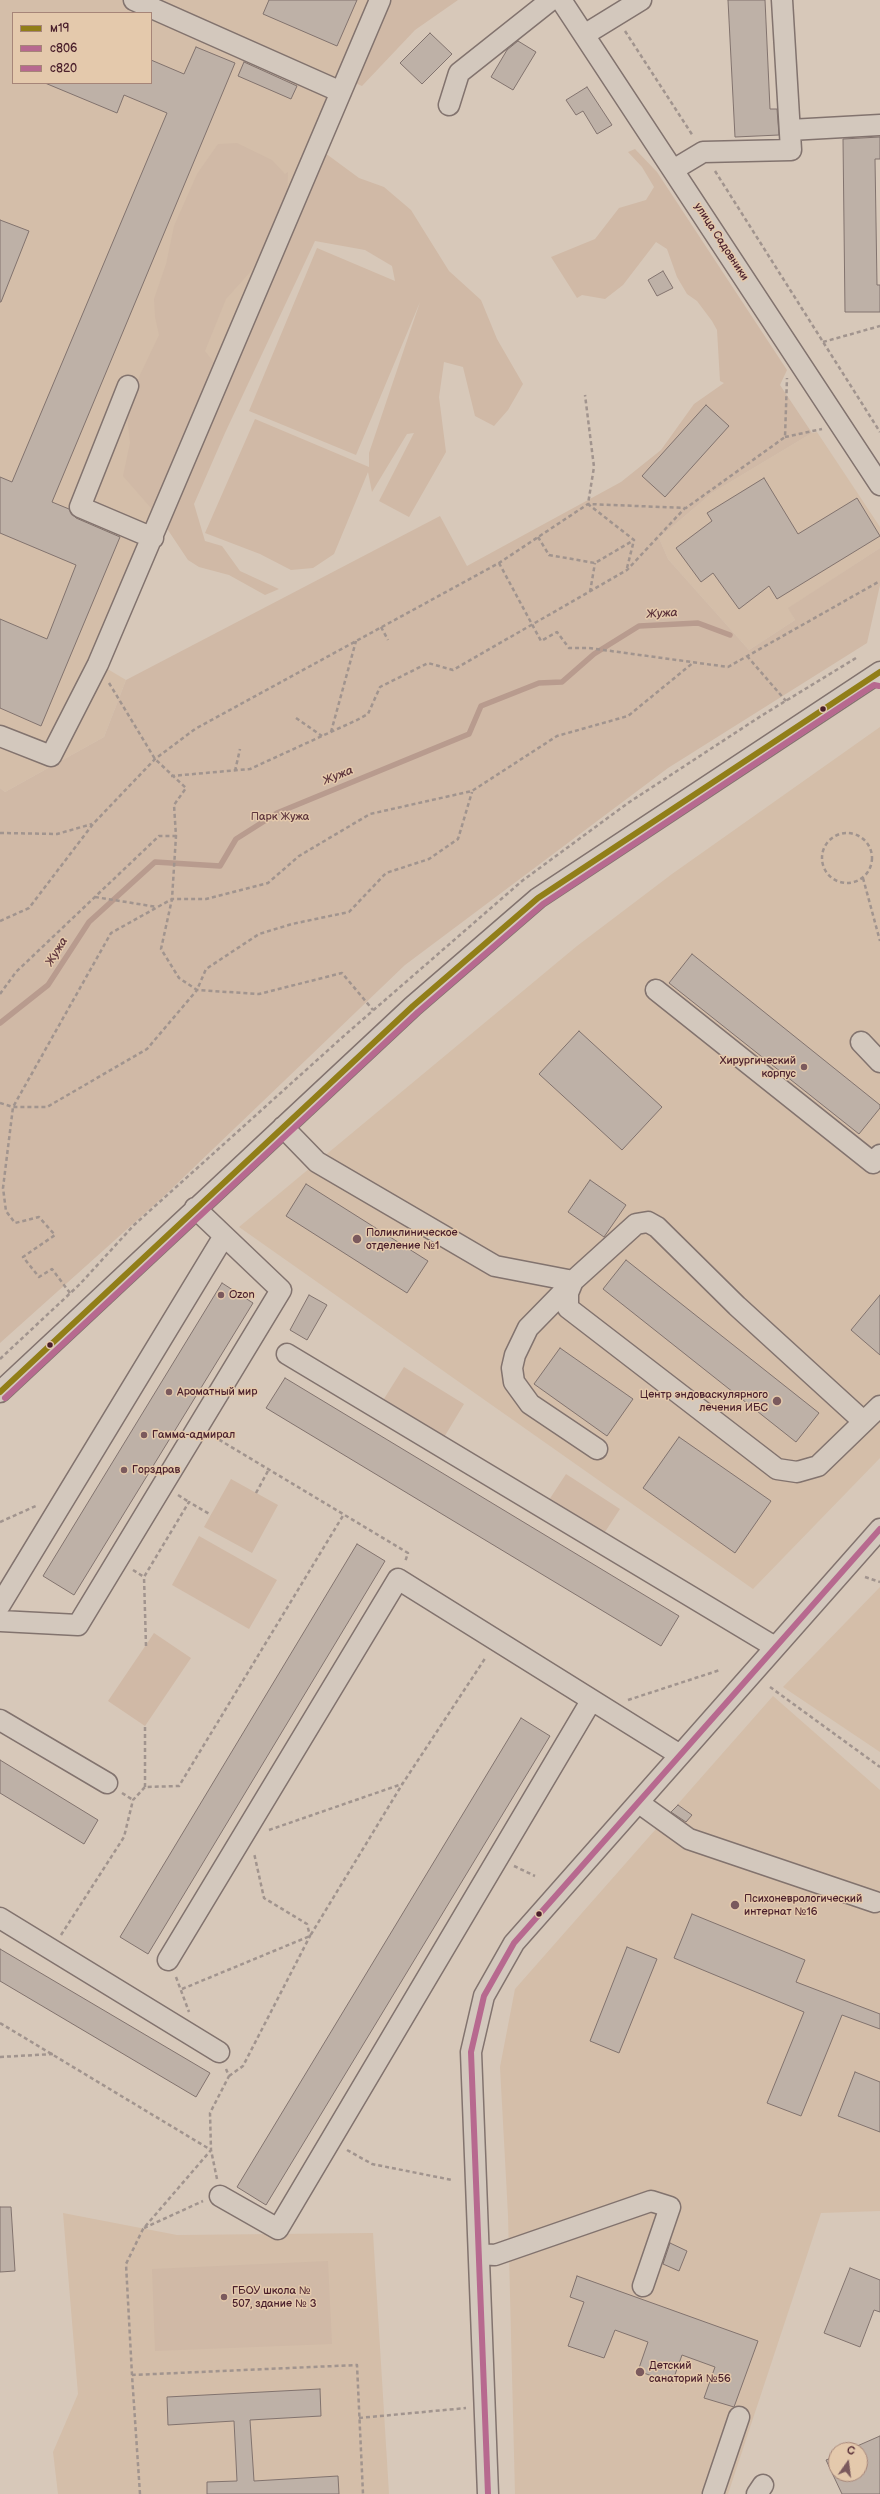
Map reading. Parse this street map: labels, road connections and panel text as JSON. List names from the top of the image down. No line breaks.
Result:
{"streets":{"street":["улица Садовники"]},"water":["Жужа"],"parks":["Парк Жужа"],"places":["Хирургический корпус","Поликлиническое отделение №1","Ozon","Ароматный мир","Центр эндоваскулярного лечения ИБС","Гамма-адмирал","Горздрав","Психоневрологический интернат №16","ГБОУ школа № 507, здание № 3","Детский санаторий №56"],"lines":["transit line м19","transit line с806","transit line с820"],"legend":["м19","с806","с820"],"north":"top"}
